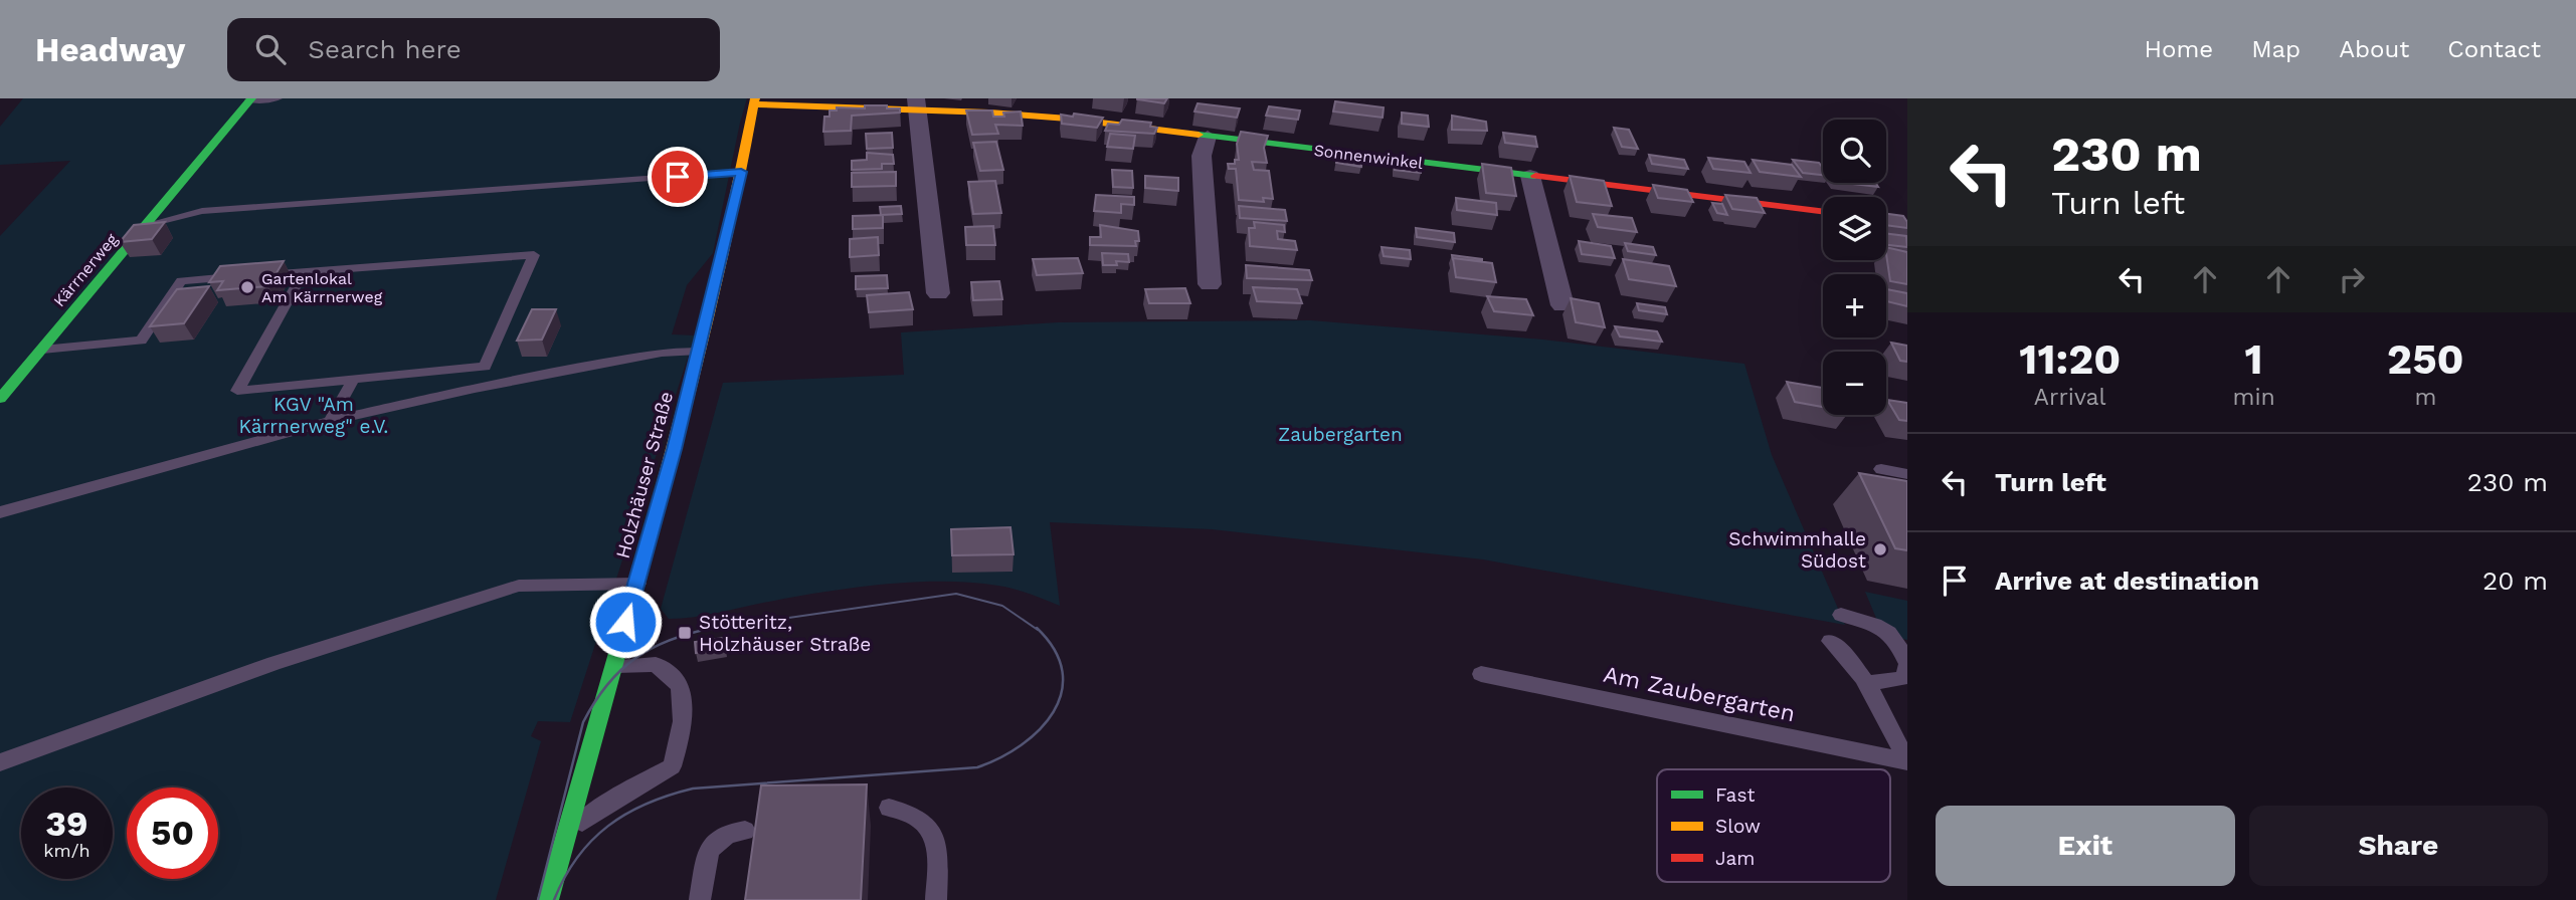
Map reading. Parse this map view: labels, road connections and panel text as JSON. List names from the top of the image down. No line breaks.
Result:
{"streets":{"street":["Sonnenwinkel","Kärrnerweg","Holzhäuser Straße"],"lane":["Am Zaubergarten"]},"crossings":[["Sonnenwinkel","Holzhäuser Straße"]],"parks":["KGV \"Am Kärrnerweg\" e.V.","Zaubergarten"],"places":{"other":["Gartenlokal Am Kärrnerweg","Schwimmhalle Südost"],"transit":["Stötteritz, Holzhäuser Straße"]},"legend":["Fast","Slow","Jam"],"page":{"header":"Headway","search":"Search here","nav":["Home","Map","About","Contact"],"turn":["230 m","Turn left"],"map_buttons":["+","−"],"eta":["11:20","Arrival","1","min","250","m"],"list":[{"name":"Turn left","value":"230 m"},{"name":"Arrive at destination","value":"20 m"}],"speed":"39 km/h","limit":"50","buttons":["Exit","Share"]}}
